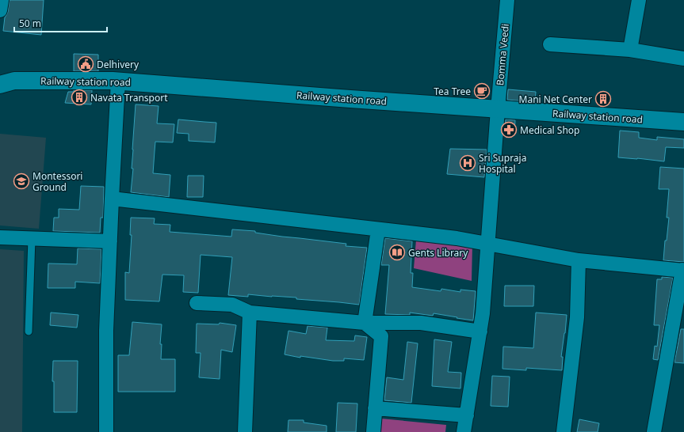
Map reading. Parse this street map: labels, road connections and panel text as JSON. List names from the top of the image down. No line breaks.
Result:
{"streets":{"street":["Bomma Veedi","Railway station road"]},"crossings":[["Bomma Veedi","Railway station road"]],"places":{"public building":["Delhivery"],"cafe":["Tea Tree"],"building":["Navata Transport","Mani Net Center"],"pharmacy":["Medical Shop"],"hospital":["Sri Supraja Hospital"],"school or university":["Montessori Ground"],"library":["Gents Library"]},"scale_bar":"50 m"}
